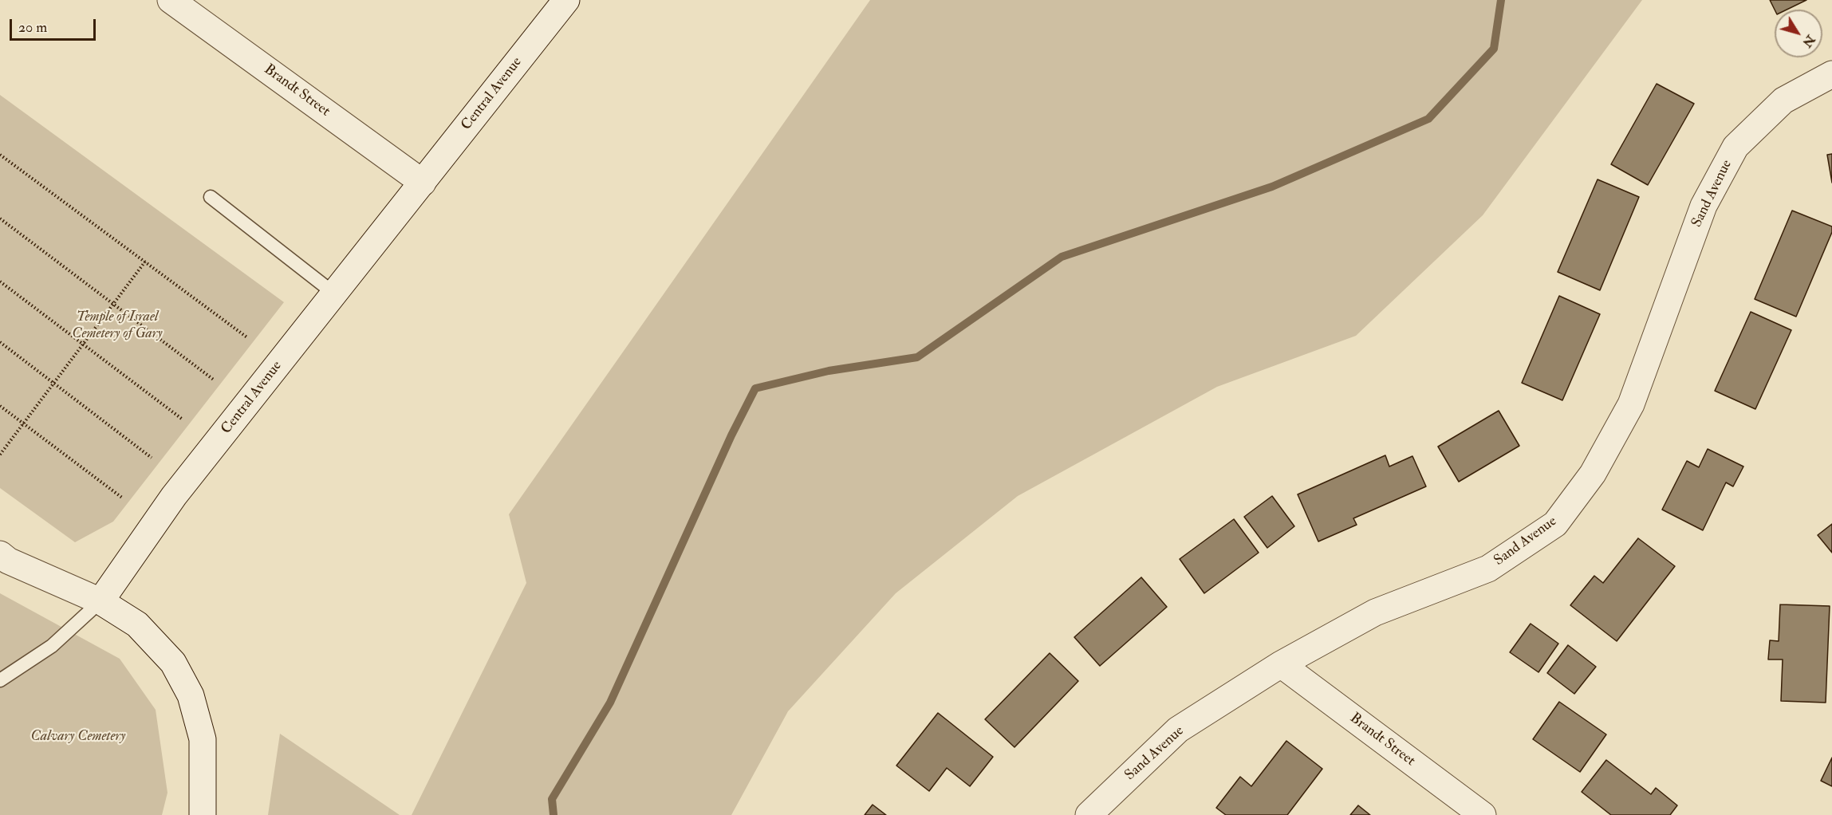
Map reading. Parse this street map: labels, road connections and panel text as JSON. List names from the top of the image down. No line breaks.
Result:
{"streets":{"street":["Brandt Street","Central Avenue","Sand Avenue"]},"crossings":[["Brandt Street","Central Avenue"],["Brandt Street","Sand Avenue"]],"parks":["Temple of Israel Cemetery of Gary","Calvary Cemetery"],"scale_bar":"20 m","north":"bottom right"}
